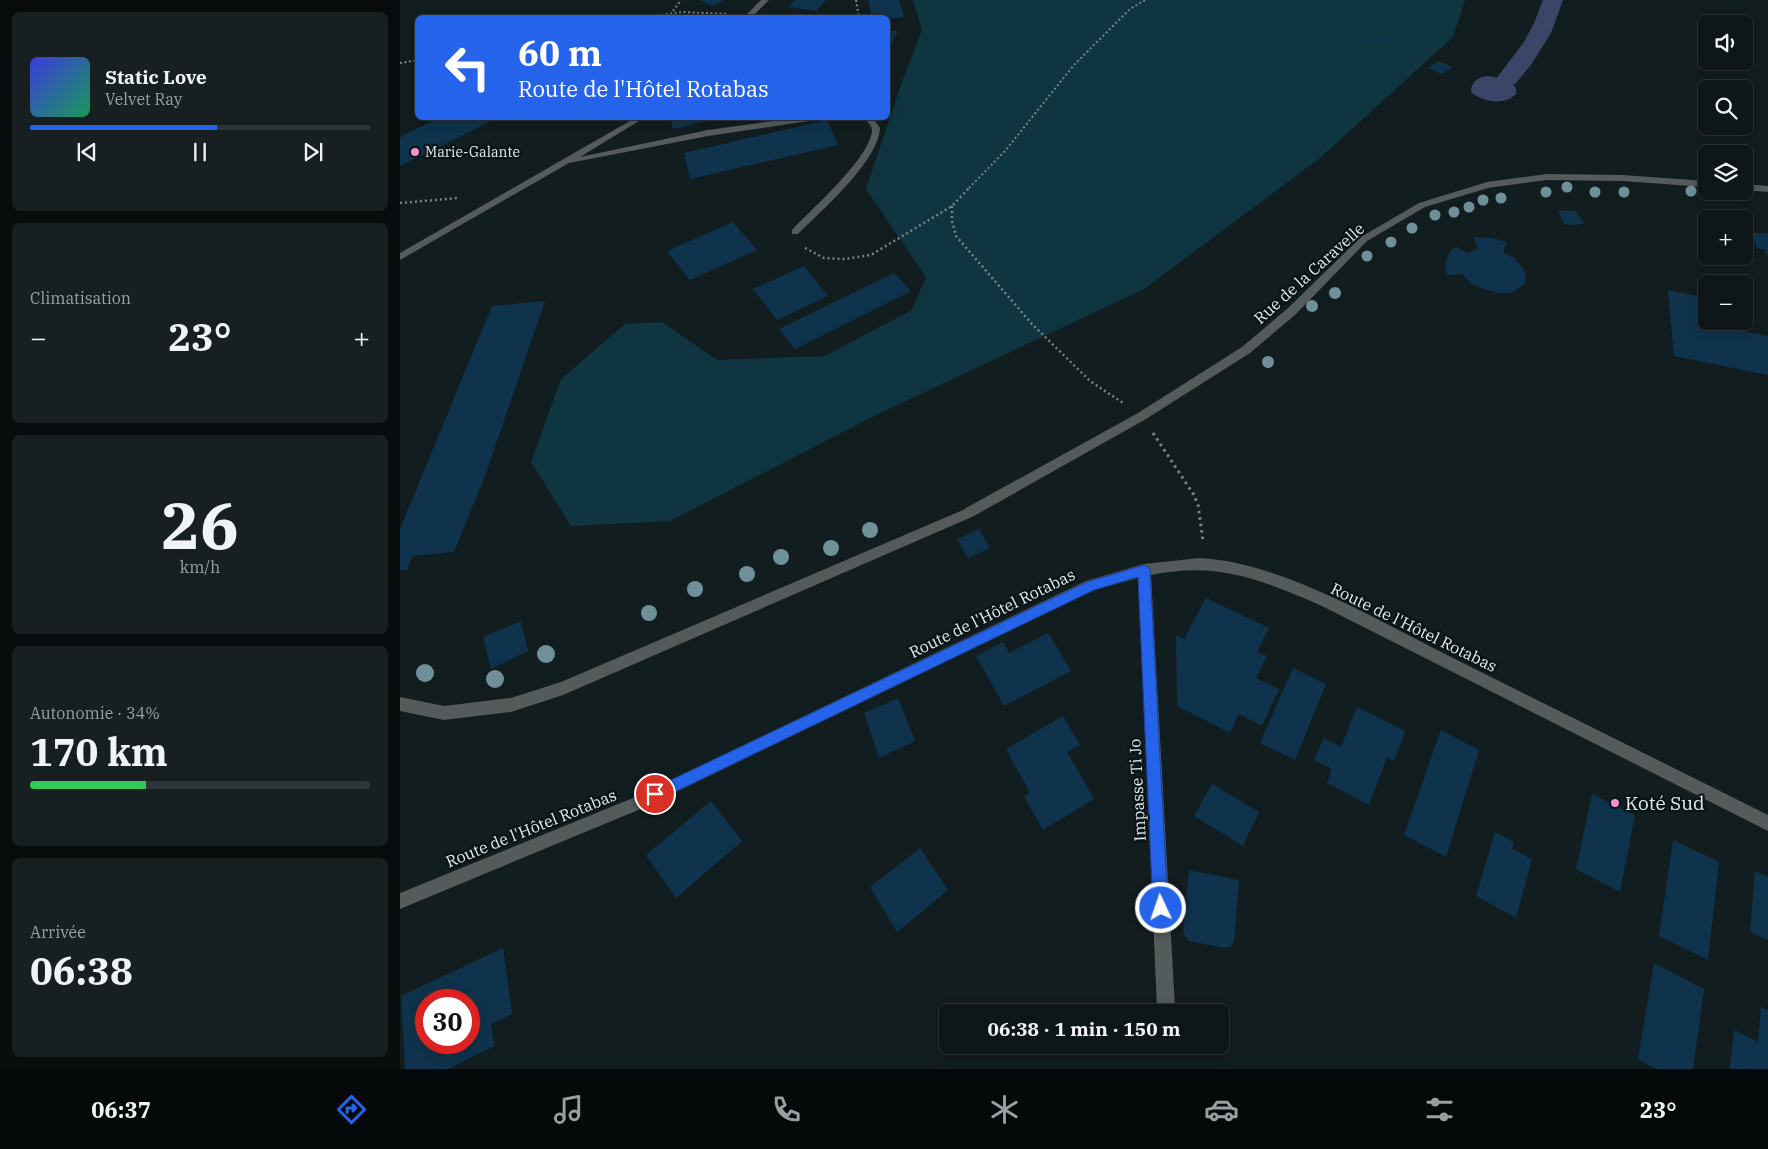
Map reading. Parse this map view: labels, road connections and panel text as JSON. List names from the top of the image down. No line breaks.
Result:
{"streets":{"street":["Rue de la Caravelle","Route de l'Hôtel Rotabas","Impasse Ti Jo"]},"crossings":[["Route de l'Hôtel Rotabas","Impasse Ti Jo"]],"places":["Marie-Galante","Koté Sud"],"page":{"map_buttons":["+","−"],"turn":["60 m","Route de l'Hôtel Rotabas"],"song":["Static Love","Velvet Ray"],"tile":["Climatisation",["26","km/h"],["Autonomie · 34%","170 km"],["Arrivée","06:38"]],"heat":["−","23°","+"],"limit":"30","trip":"06:38 · 1 min · 150 m","tabs":["06:37","23°"]}}
